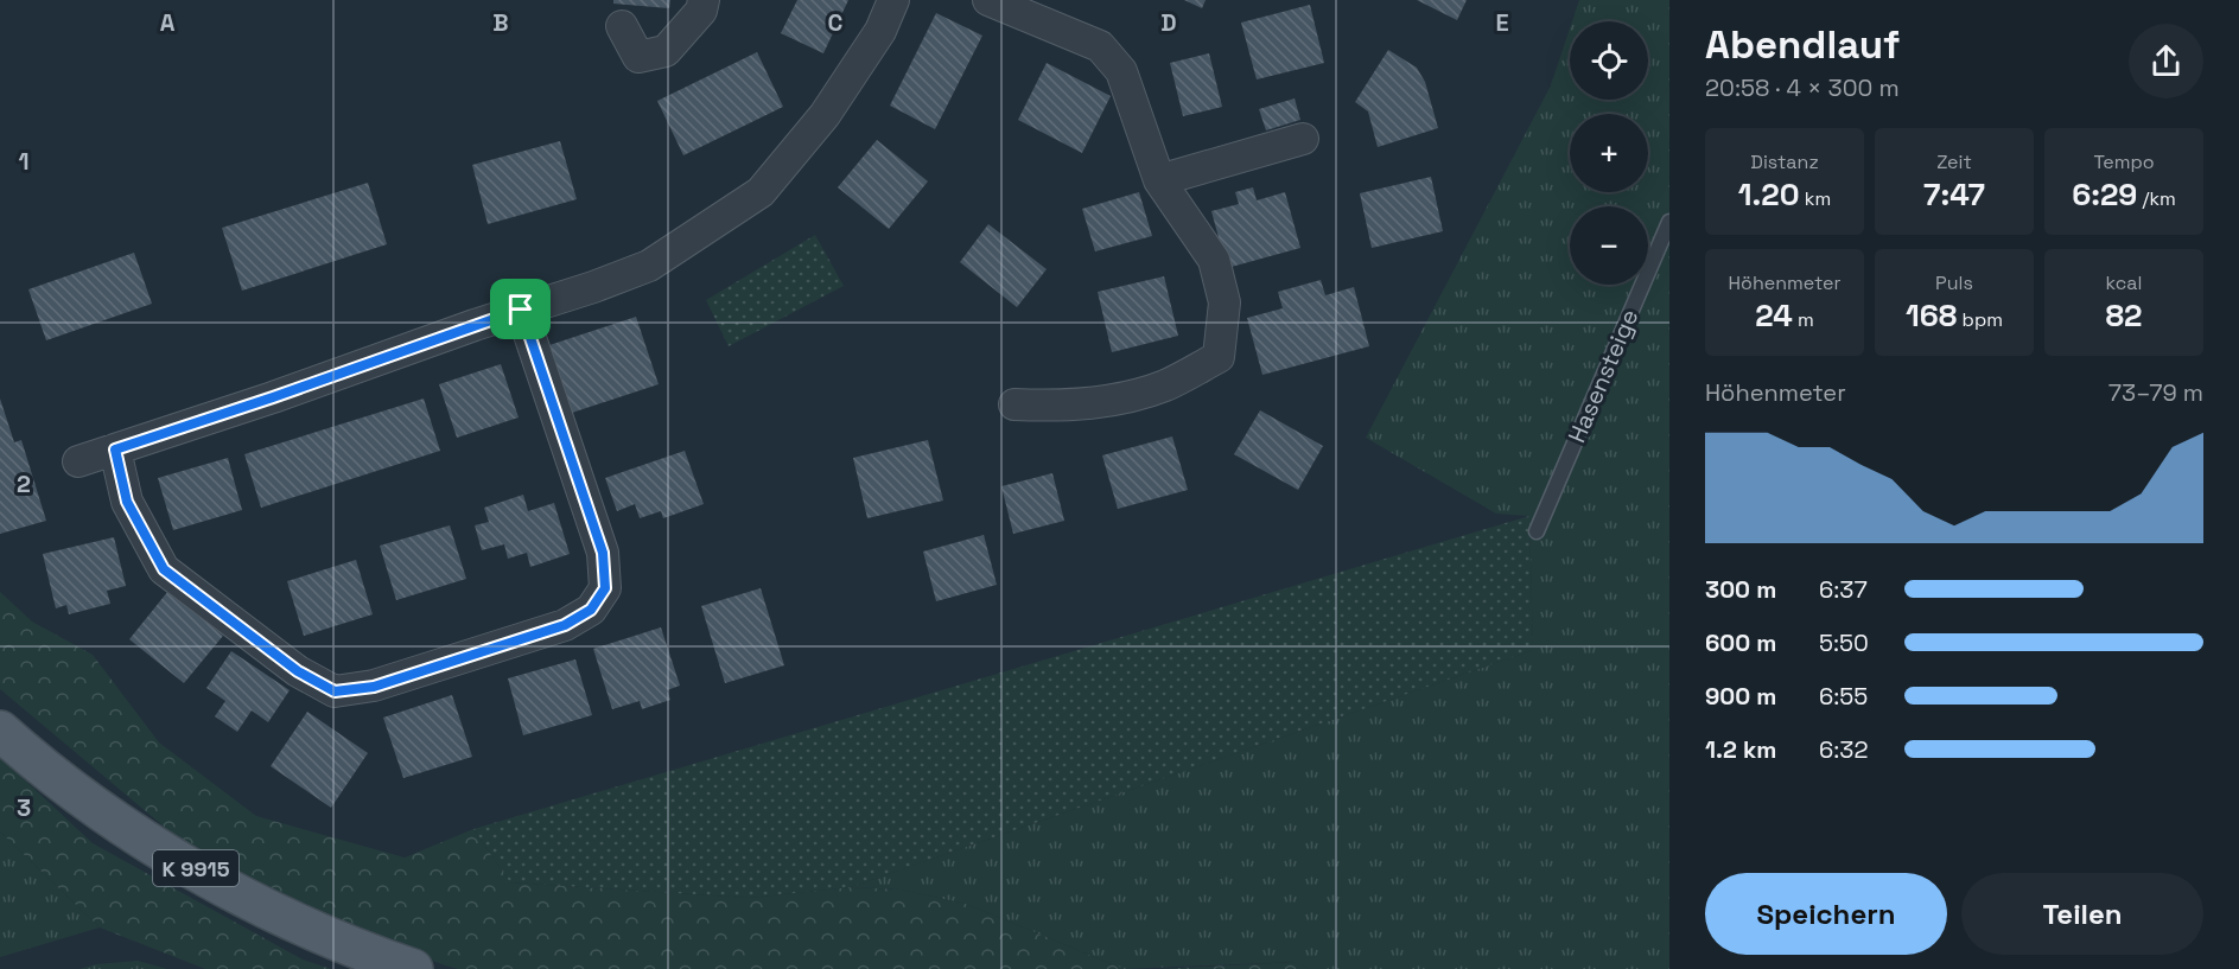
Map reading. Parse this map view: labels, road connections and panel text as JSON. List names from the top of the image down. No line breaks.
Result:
{"streets":{"main road":["K 9915"],"lane":["Hasensteige"]},"page":{"heading":["Abendlauf","20:58 · 4 × 300 m"],"map_buttons":["+","−"],"stats":[["Distanz","1.20 km"],["Zeit","7:47"],["Tempo","6:29 /km"],["Höhenmeter","24 m"],["Puls","168 bpm"],["kcal","82"]],"chart":["Höhenmeter","73–79 m"],"list":[{"name":"300 m","note":"6:37"},{"name":"600 m","note":"5:50"},{"name":"900 m","note":"6:55"},{"name":"1.2 km","note":"6:32"}],"buttons":["Speichern","Teilen"]},"grid":{"columns":["A","B","C","D","E"],"rows":["1","2","3"]}}
